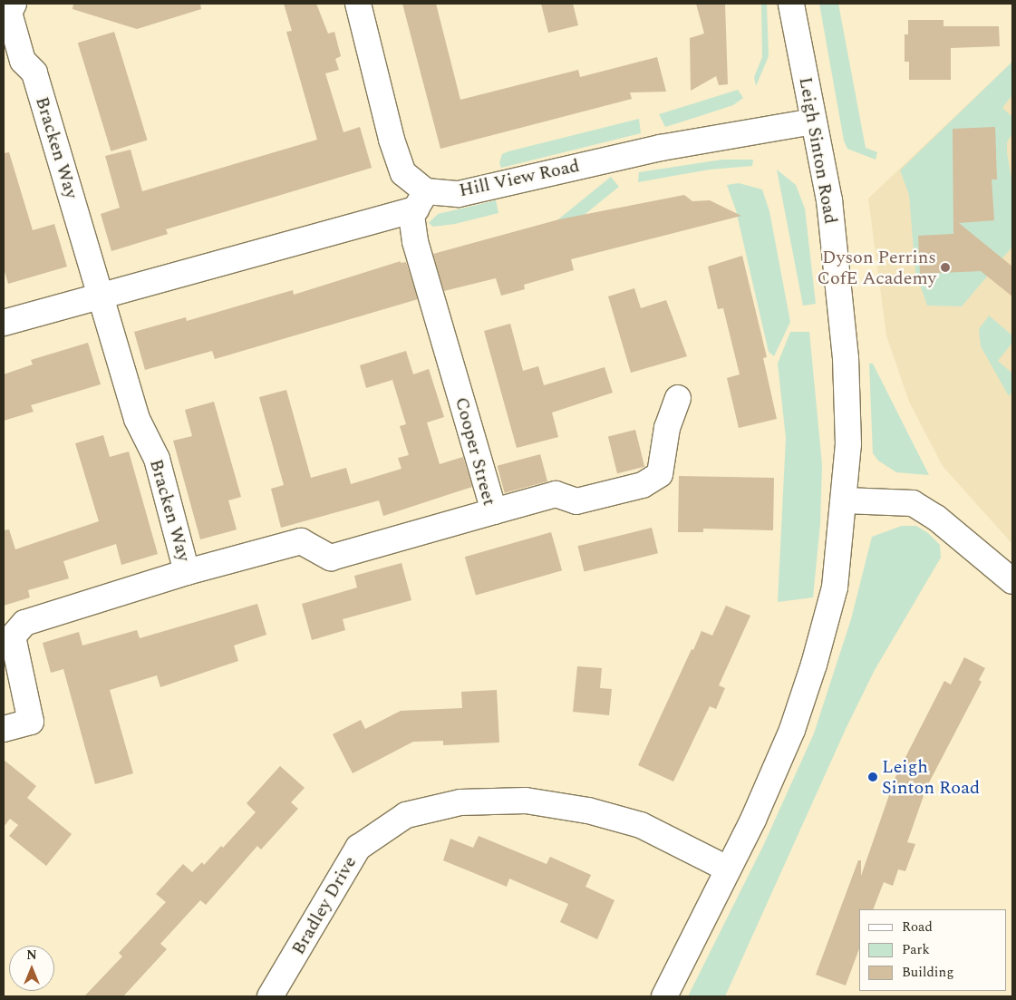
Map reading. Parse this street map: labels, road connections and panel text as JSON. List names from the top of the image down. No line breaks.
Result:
{"streets":{"street":["Bracken Way","Leigh Sinton Road","Hill View Road","Cooper Street","Bradley Drive"]},"crossings":[["Bracken Way","Cooper Street"],["Leigh Sinton Road","Hill View Road"],["Leigh Sinton Road","Bradley Drive"],["Hill View Road","Cooper Street"]],"places":["Dyson Perrins CofE Academy","Leigh Sinton Road"],"legend":["Road","Park","Building"],"north":"top"}
